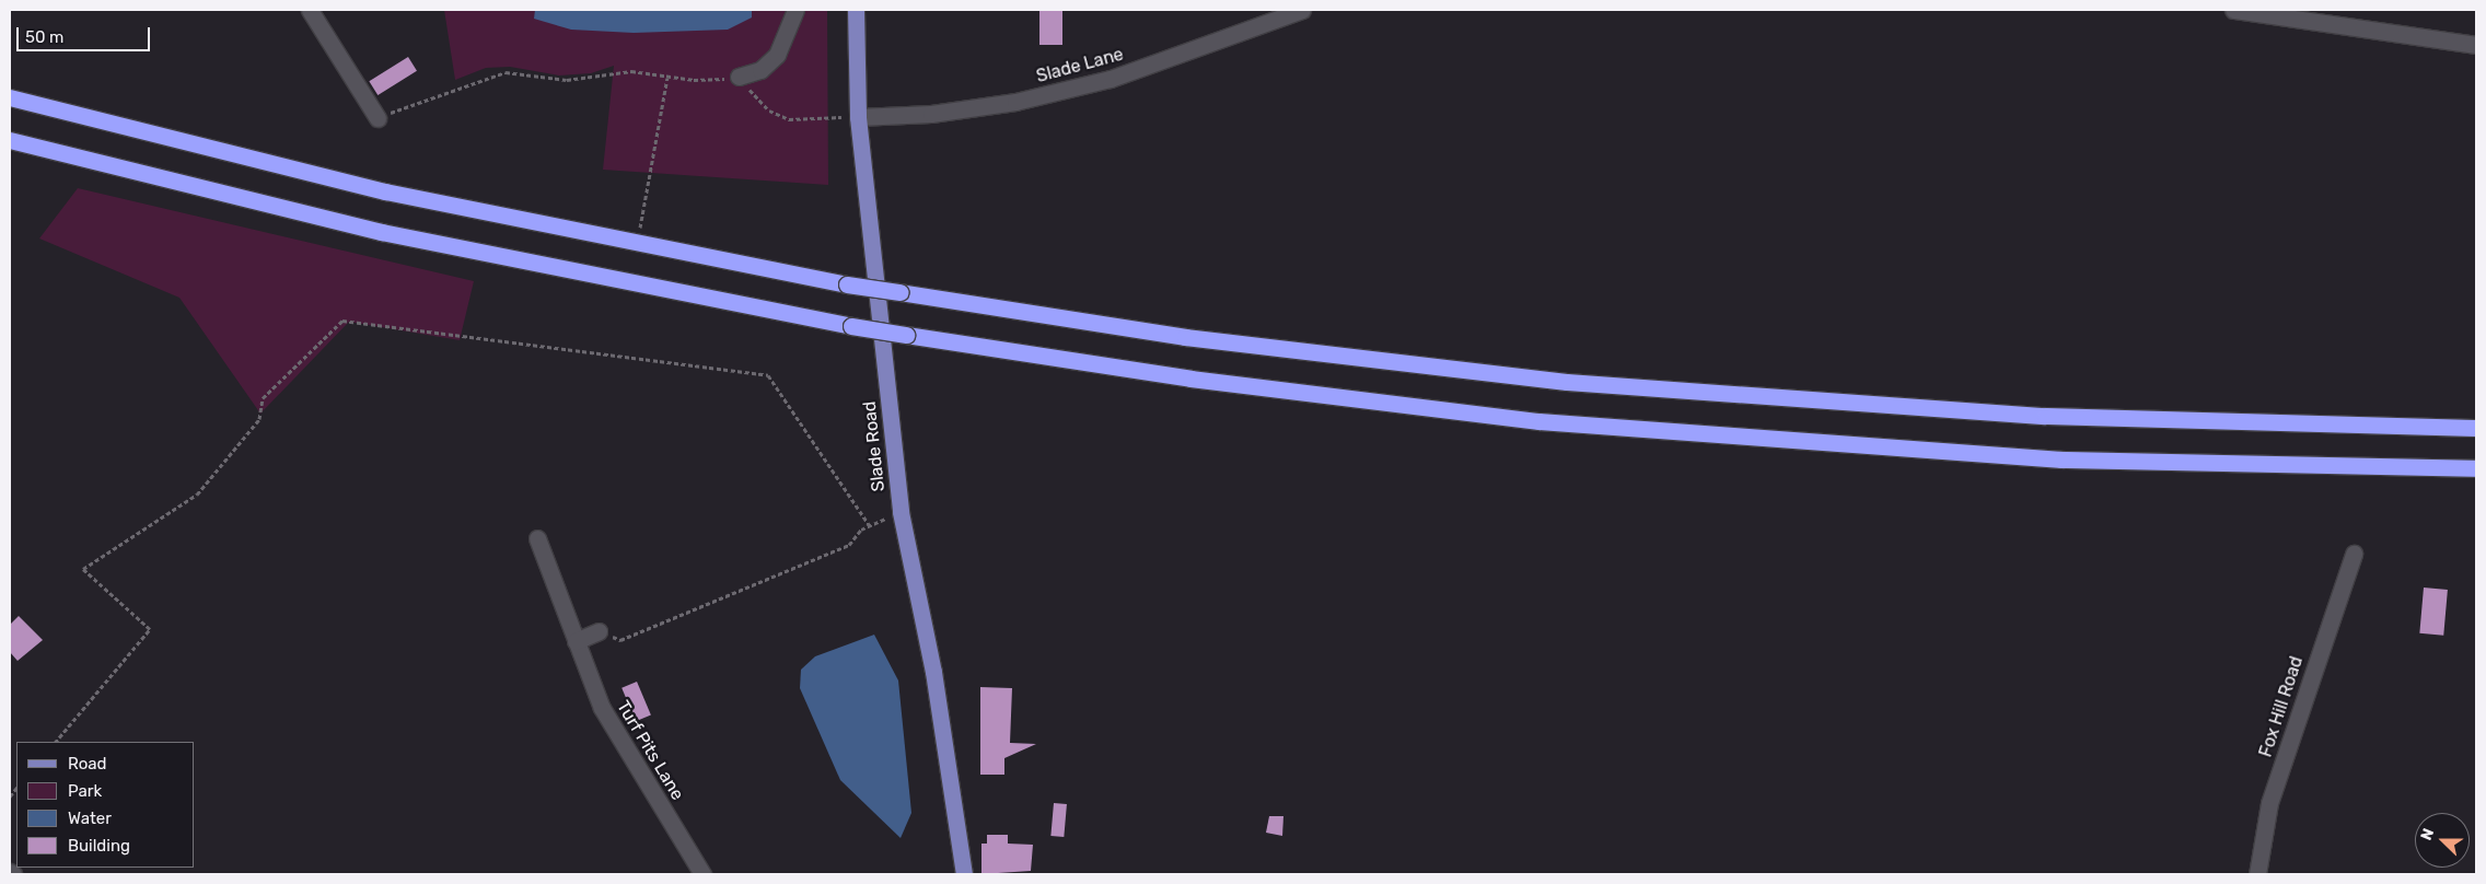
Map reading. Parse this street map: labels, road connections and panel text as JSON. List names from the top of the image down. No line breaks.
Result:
{"streets":{"main road":["Slade Road"],"street":["Slade Lane","Fox Hill Road","Turf Pits Lane"]},"crossings":[["Slade Lane","Slade Road"]],"legend":["Road","Park","Water","Building"],"scale_bar":"50 m","north":"left"}
